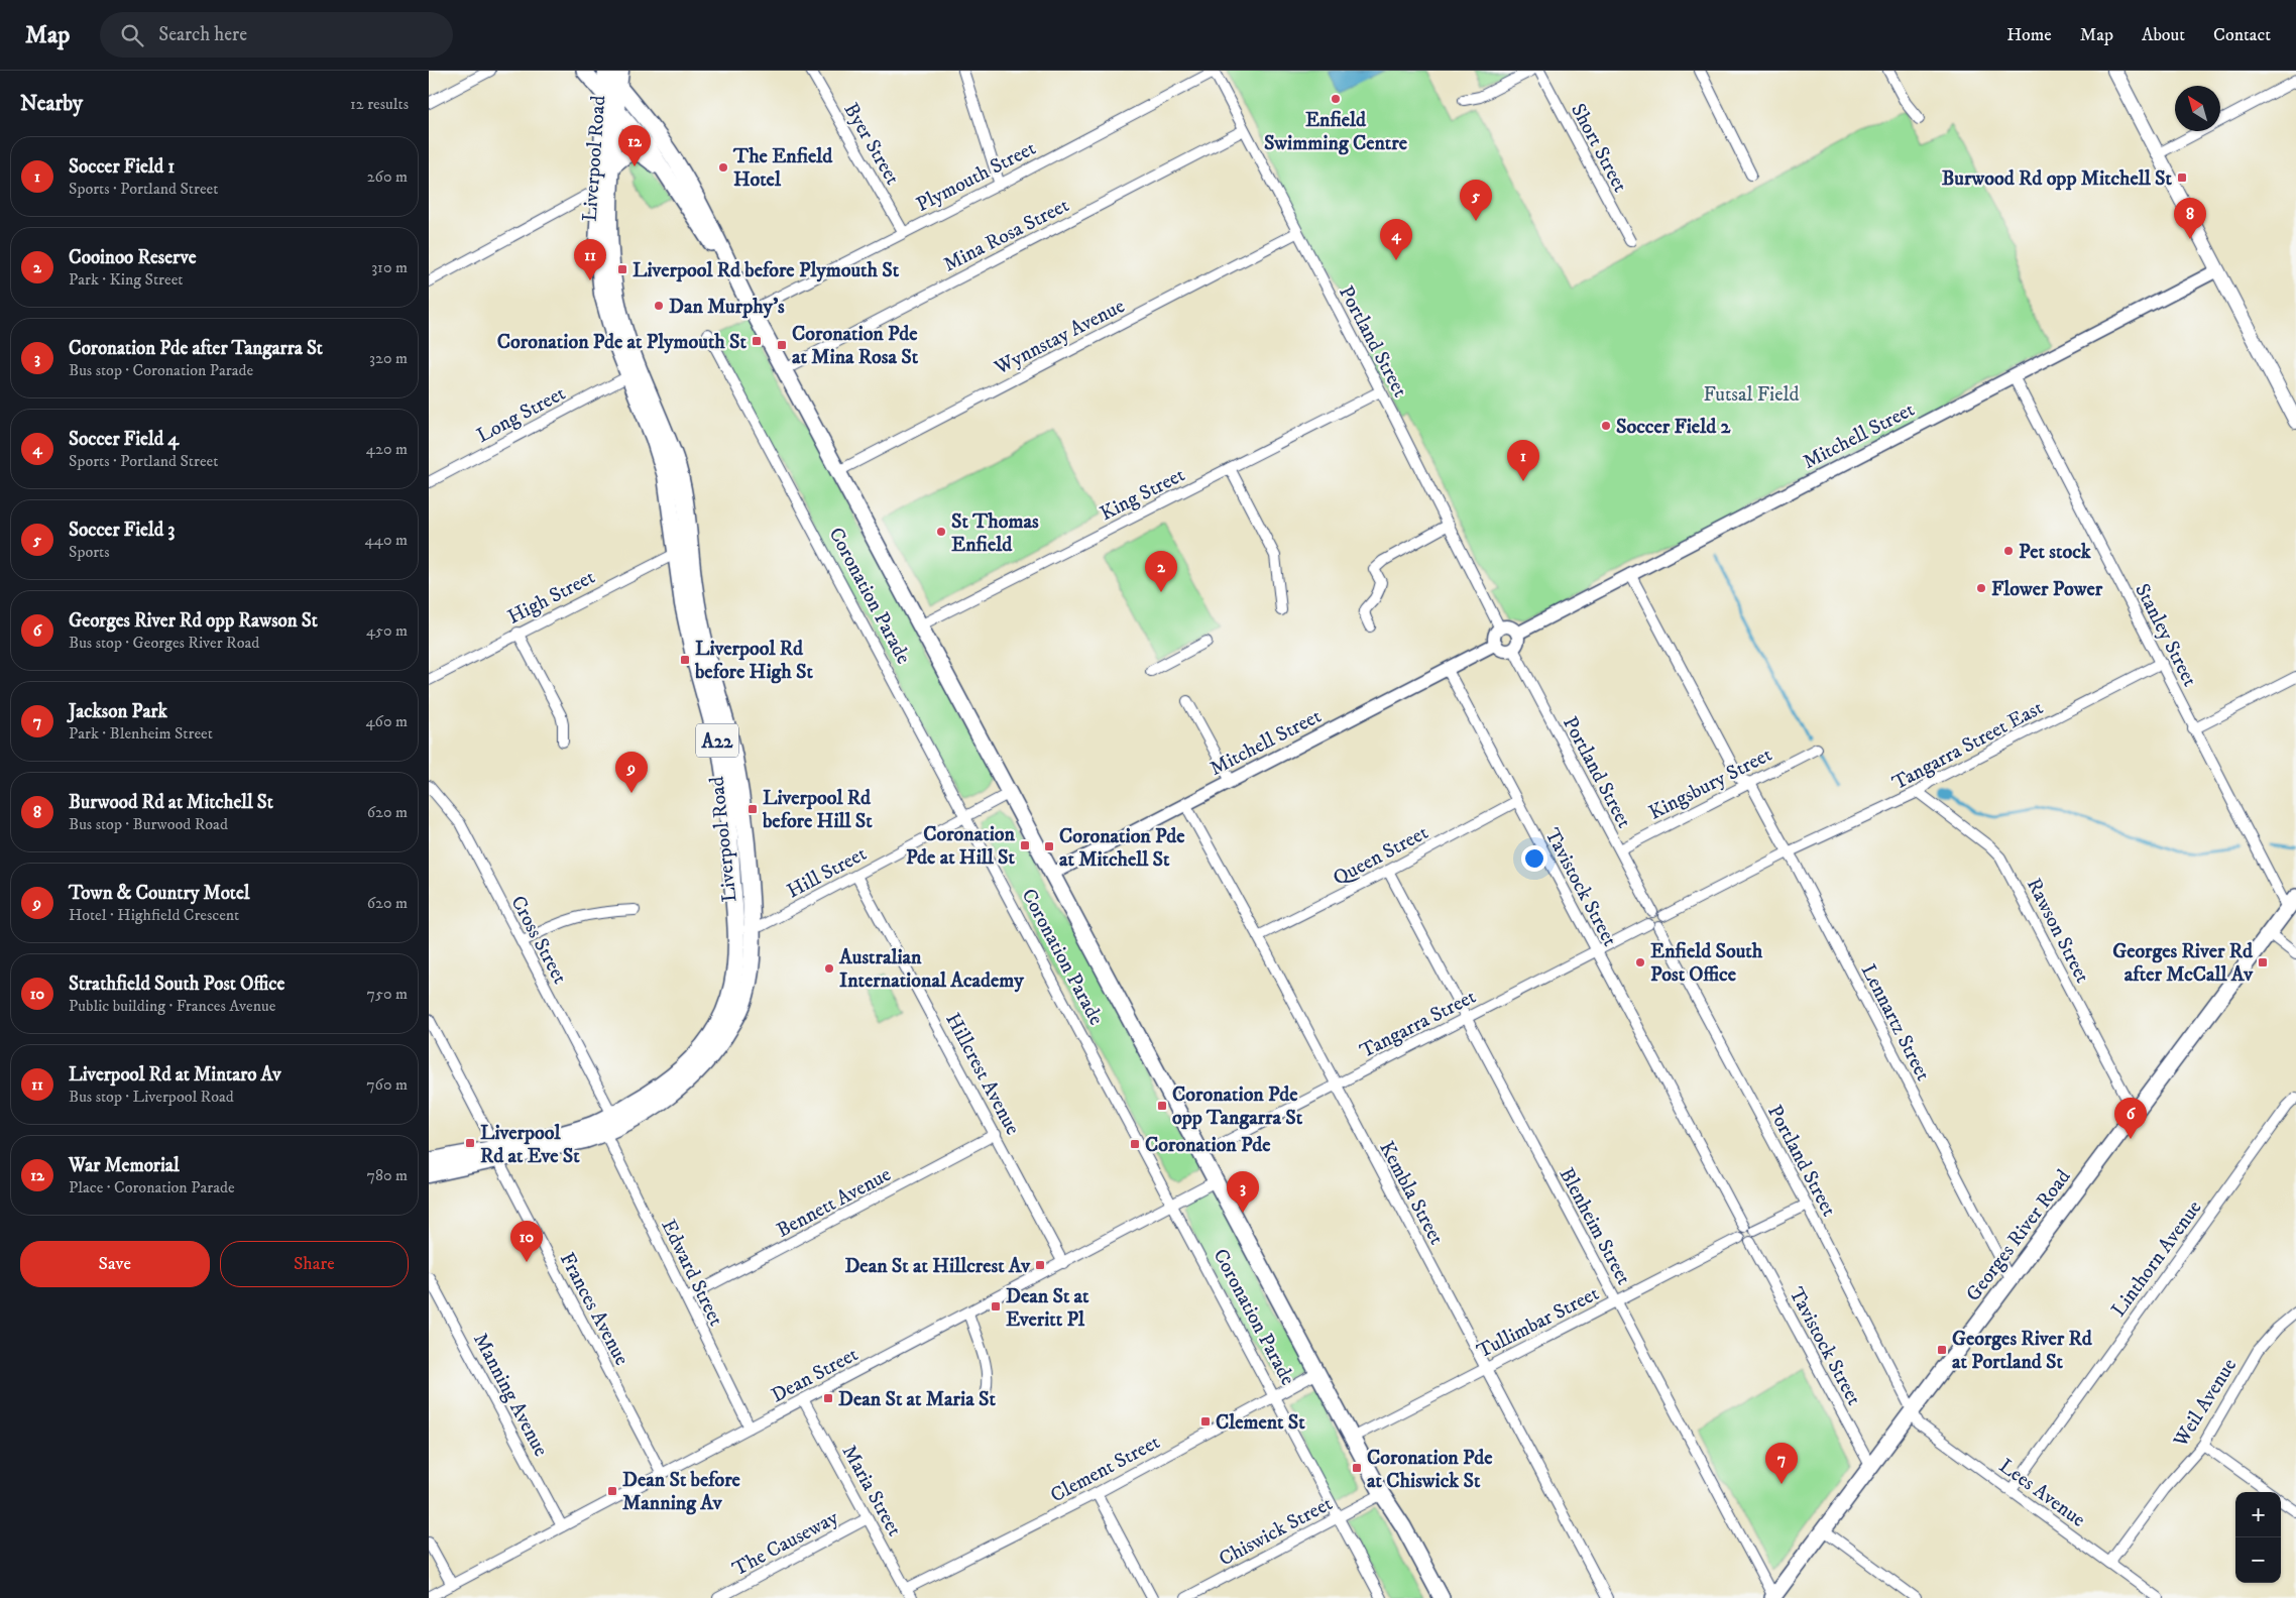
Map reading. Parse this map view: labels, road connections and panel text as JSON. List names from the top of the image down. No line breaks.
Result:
{"streets":{"highway":["Liverpool Road","A22"],"main road":["Coronation Parade","Georges River Road"],"street":["Byer Street","Short Street","Plymouth Street","Mina Rosa Street","Wynnstay Avenue","Portland Street","Long Street","Mitchell Street","King Street","High Street","Stanley Street","Tangarra Street East","Kingsbury Street","Queen Street","Hill Street","Tavistock Street","Rawson Street","Cross Street","Lennartz Street","Tangarra Street","Hillcrest Avenue","Kembla Street","Bennett Avenue","Blenheim Street","Linthorn Avenue","Edward Street","Frances Avenue","Tullimbar Street","Dean Street","Manning Avenue","Weil Avenue","Clement Street","Maria Street","Lees Avenue","Chiswick Street","The Causeway"]},"crossings":[["Byer Street","Plymouth Street"],["Liverpool Road","Long Street"],["Liverpool Road","Coronation Parade"],["Liverpool Road","High Street"],["Liverpool Road","Hill Street"],["Liverpool Road","Cross Street"],["Liverpool Road","Edward Street"],["Liverpool Road","Frances Avenue"],["Plymouth Street","Portland Street"],["Plymouth Street","Coronation Parade"],["Mina Rosa Street","Portland Street"],["Mina Rosa Street","Coronation Parade"],["Wynnstay Avenue","Portland Street"],["Wynnstay Avenue","Coronation Parade"],["Portland Street","Mitchell Street"],["Portland Street","King Street"],["Portland Street","Kingsbury Street"],["Portland Street","Tangarra Street"],["Portland Street","Georges River Road"],["Portland Street","Lees Avenue"],["Mitchell Street","Coronation Parade"],["Mitchell Street","Stanley Street"],["Mitchell Street","Tavistock Street"],["Mitchell Street","Lennartz Street"],["Mitchell Street","Kembla Street"],["King Street","Coronation Parade"],["Coronation Parade","Hill Street"],["Coronation Parade","Tangarra Street"],["Coronation Parade","Tullimbar Street"],["Coronation Parade","Dean Street"],["Coronation Parade","Clement Street"],["Coronation Parade","Chiswick Street"],["Stanley Street","Tangarra Street East"],["Stanley Street","Georges River Road"],["Tangarra Street East","Rawson Street"],["Tangarra Street East","Lennartz Street"],["Kingsbury Street","Lennartz Street"],["Queen Street","Tavistock Street"],["Queen Street","Kembla Street"],["Queen Street","Blenheim Street"],["Hill Street","Hillcrest Avenue"],["Tavistock Street","Tangarra Street"],["Tavistock Street","Georges River Road"],["Tavistock Street","Tullimbar Street"],["Rawson Street","Georges River Road"],["Lennartz Street","Georges River Road"],["Tangarra Street","Kembla Street"],["Tangarra Street","Blenheim Street"],["Hillcrest Avenue","Bennett Avenue"],["Hillcrest Avenue","Dean Street"],["Kembla Street","Tullimbar Street"],["Bennett Avenue","Edward Street"],["Blenheim Street","Georges River Road"],["Blenheim Street","Tullimbar Street"],["Georges River Road","Lees Avenue"],["Linthorn Avenue","Lees Avenue"],["Edward Street","Dean Street"],["Frances Avenue","Dean Street"],["Dean Street","Manning Avenue"],["Dean Street","Maria Street"],["Weil Avenue","Lees Avenue"],["Clement Street","Maria Street"],["Maria Street","The Causeway"]],"parks":["Futsal Field"],"places":{"other":["Enfield Swimming Centre","The Enfield Hotel","Dan Murphy's","Soccer Field 2","St Thomas Enfield","Pet stock","Flower Power","Enfield South Post Office","Australian International Academy"],"transit":["Burwood Rd opp Mitchell St","Liverpool Rd before Plymouth St","Coronation Pde at Plymouth St","Coronation Pde at Mina Rosa St","Liverpool Rd before High St","Liverpool Rd before Hill St","Coronation Pde at Hill St","Coronation Pde at Mitchell St","Georges River Rd after McCall Av","Coronation Pde opp Tangarra St","Liverpool Rd at Eve St","Coronation Pde","Dean St at Hillcrest Av","Dean St at Everitt Pl","Georges River Rd at Portland St","Dean St at Maria St","Clement St","Coronation Pde at Chiswick St","Dean St before Manning Av"]},"north":"top left","page":{"header":"Map","search":"Search here","nav":["Home","Map","About","Contact"],"heading":["Nearby","12 results"],"pins":["12","5","8","4","11","1","2","9","6","3","10","7"],"list":[{"mark":"1","name":"Soccer Field 1","note":"Sports · Portland Street","value":"260 m"},{"mark":"2","name":"Cooinoo Reserve","note":"Park · King Street","value":"310 m"},{"mark":"3","name":"Coronation Pde after Tangarra St","note":"Bus stop · Coronation Parade","value":"320 m"},{"mark":"4","name":"Soccer Field 4","note":"Sports · Portland Street","value":"420 m"},{"mark":"5","name":"Soccer Field 3","note":"Sports","value":"440 m"},{"mark":"6","name":"Georges River Rd opp Rawson St","note":"Bus stop · Georges River Road","value":"450 m"},{"mark":"7","name":"Jackson Park","note":"Park · Blenheim Street","value":"460 m"},{"mark":"8","name":"Burwood Rd at Mitchell St","note":"Bus stop · Burwood Road","value":"620 m"},{"mark":"9","name":"Town & Country Motel","note":"Hotel · Highfield Crescent","value":"620 m"},{"mark":"10","name":"Strathfield South Post Office","note":"Public building · Frances Avenue","value":"750 m"},{"mark":"11","name":"Liverpool Rd at Mintaro Av","note":"Bus stop · Liverpool Road","value":"760 m"},{"mark":"12","name":"War Memorial","note":"Place · Coronation Parade","value":"780 m"}],"buttons":["Save","Share"],"map_buttons":["+","−"]}}
